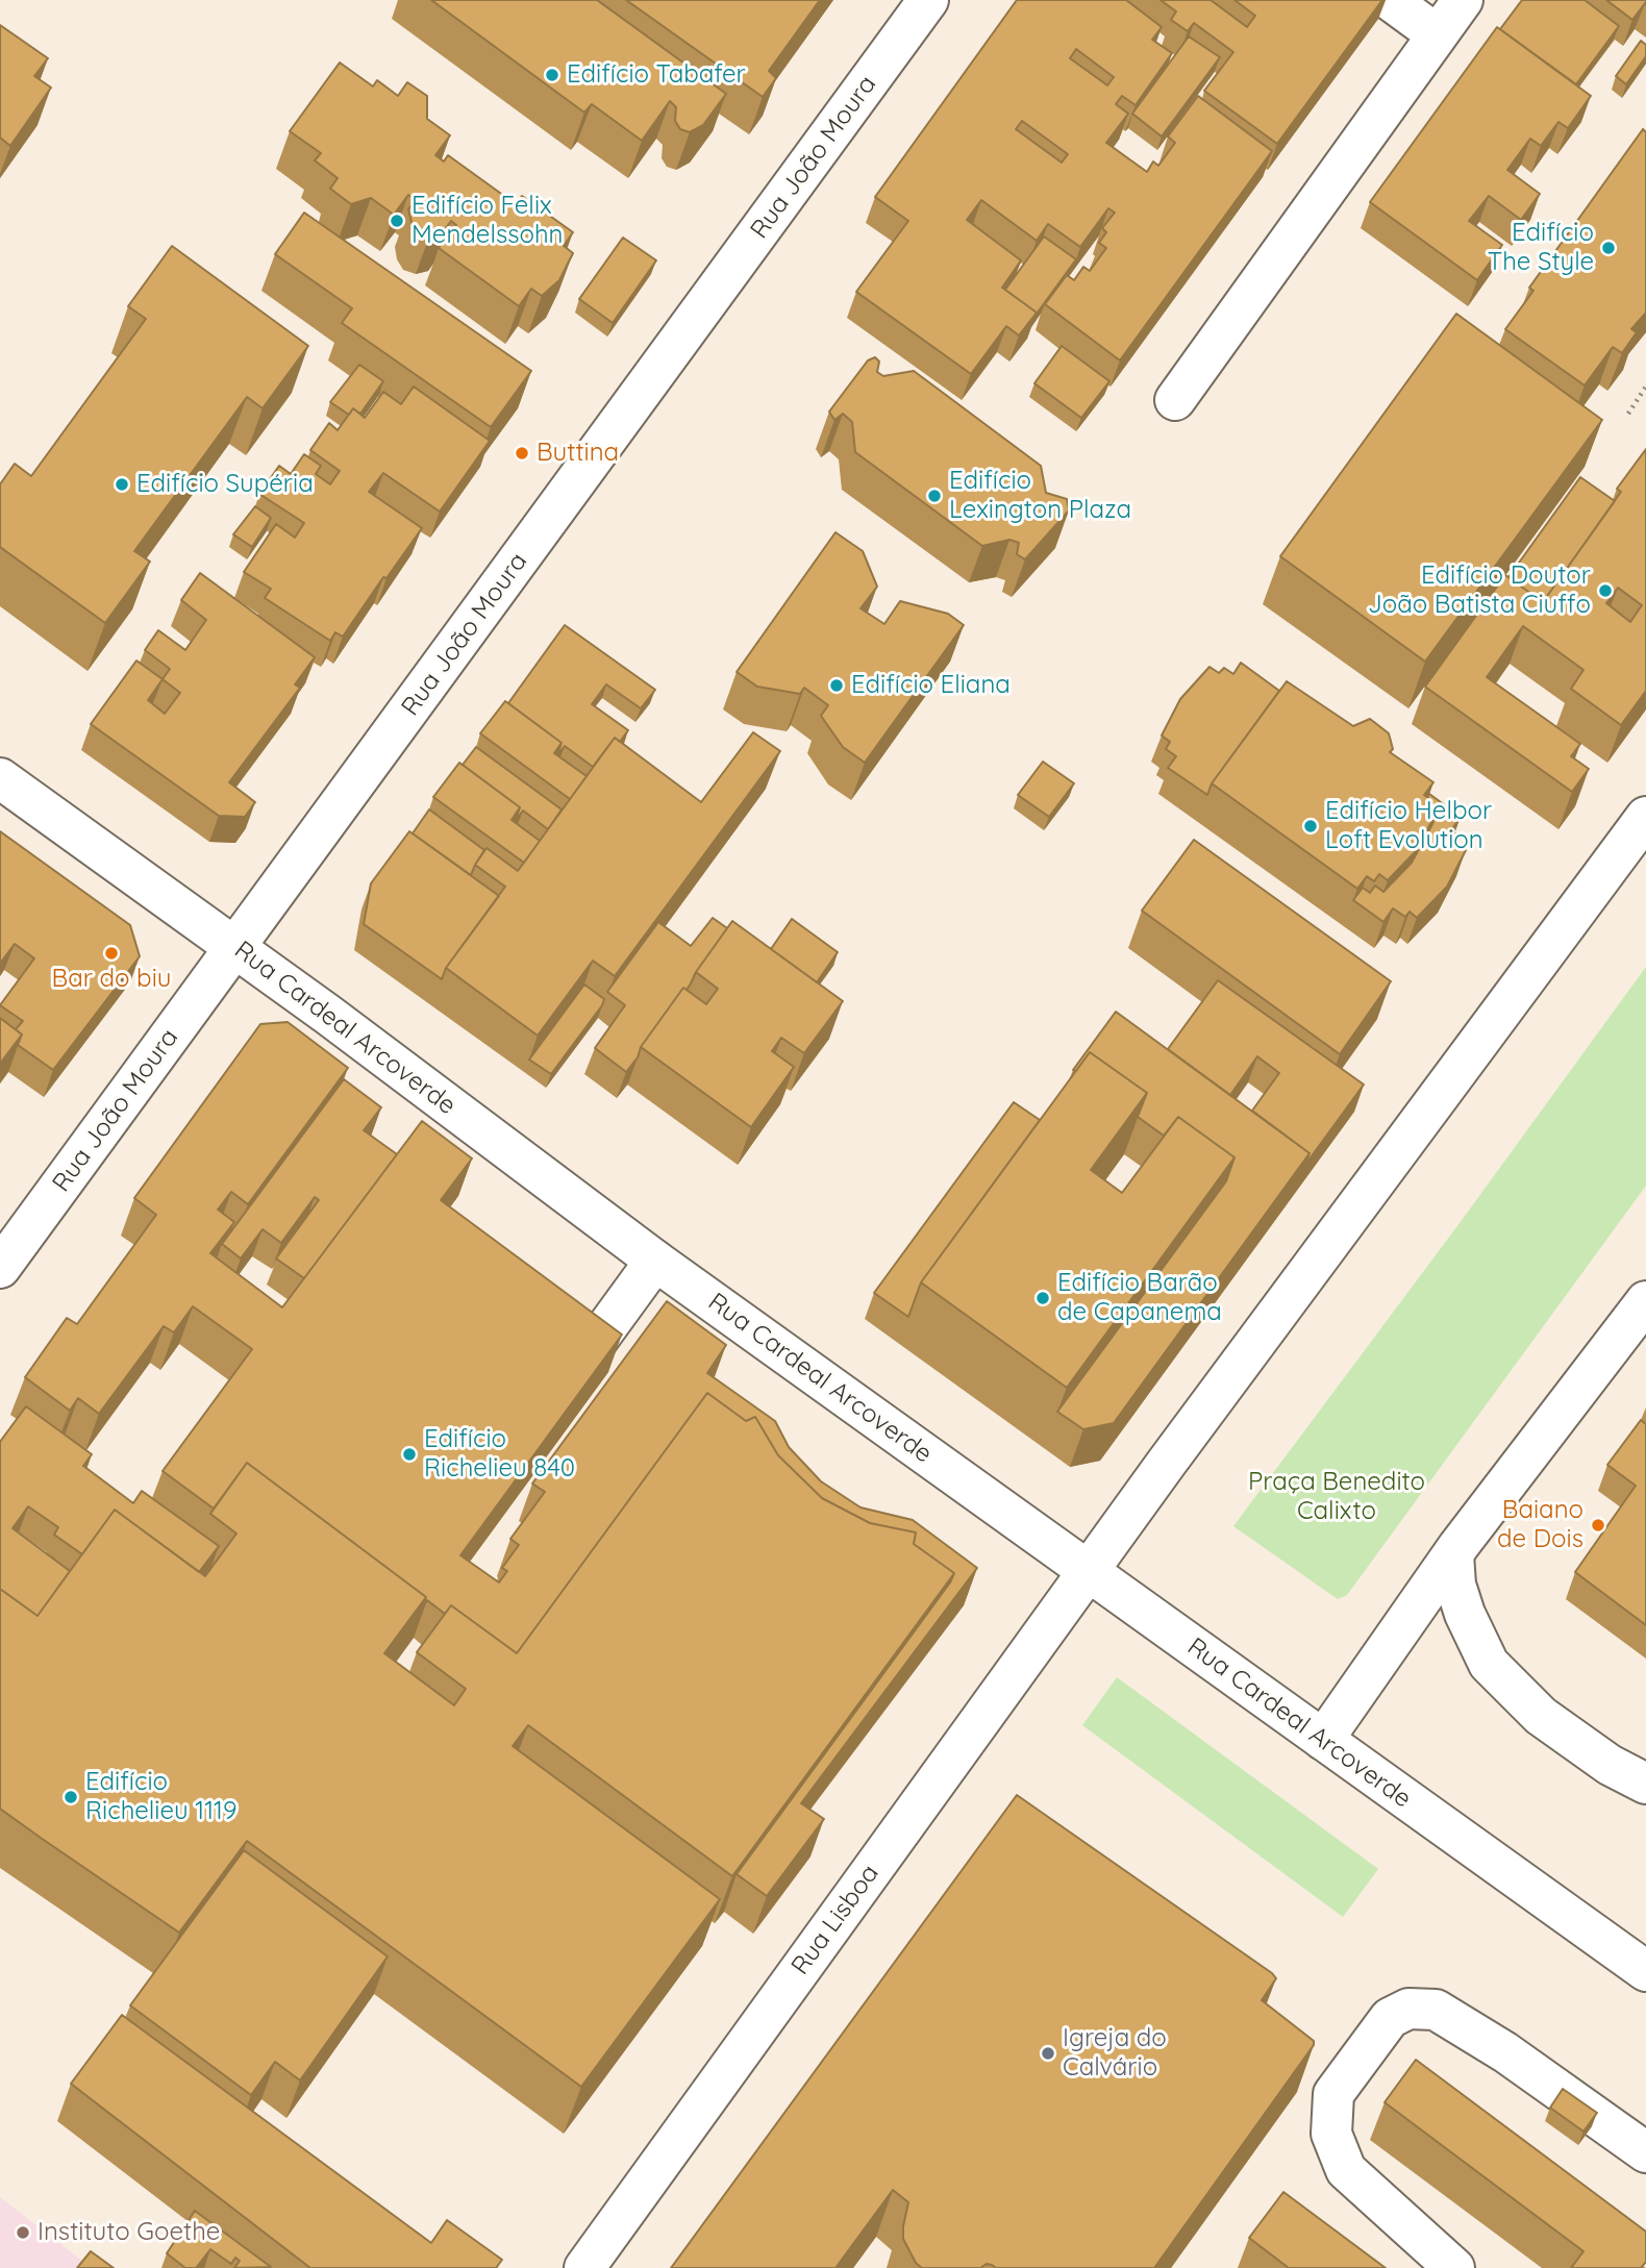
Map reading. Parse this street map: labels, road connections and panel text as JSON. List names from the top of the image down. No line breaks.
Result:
{"streets":{"street":["Rua João Moura","Rua Cardeal Arcoverde","Rua Lisboa"]},"crossings":[["Rua João Moura","Rua Cardeal Arcoverde"],["Rua Cardeal Arcoverde","Rua Lisboa"]],"parks":["Praça Benedito Calixto"],"places":["Edifício Tabafer","Edifício Felix Mendelssohn","Edifício The Style","Buttina","Edifício Supéria","Edifício Lexington Plaza","Edifício Doutor João Batista Ciuffo","Edifício Eliana","Edifício Helbor Loft Evolution","Bar do biu","Edifício Barão de Capanema","Edifício Richelieu 840","Baiano de Dois","Edifício Richelieu 1119","Igreja do Calvário","Instituto Goethe"]}
